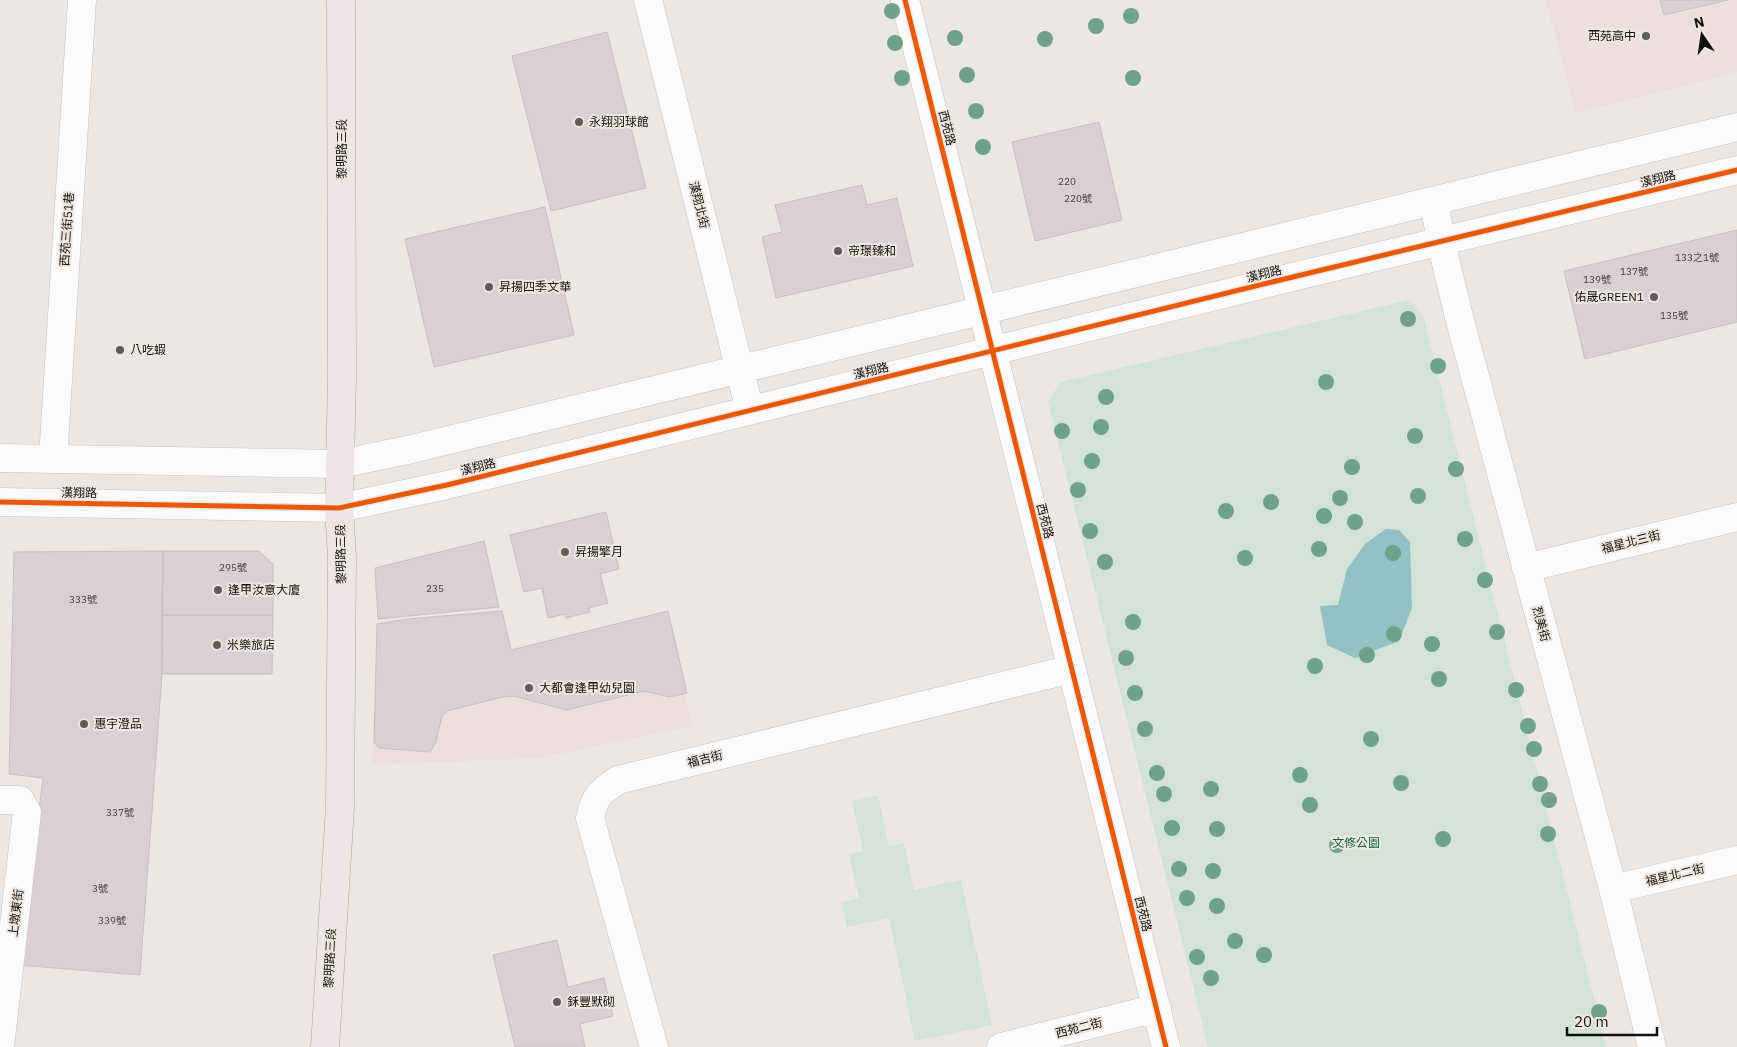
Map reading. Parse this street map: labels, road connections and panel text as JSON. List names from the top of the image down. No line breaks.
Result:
{"streets":{"main road":["黎明路三段"],"street":["西苑路","漢翔路","漢翔北街","西苑三街51巷","福星北三街","烈美街","福吉街","福星北二街","上墩東街","西苑二街"]},"crossings":[["西苑路","漢翔路"],["西苑路","福吉街"],["西苑路","西苑二街"],["黎明路三段","漢翔路"],["漢翔路","漢翔北街"],["漢翔路","烈美街"],["福星北三街","烈美街"],["烈美街","福星北二街"]],"parks":["文修公園"],"places":["西苑高中","永翔羽球館","帝璟臻和","昇揚四季文華","佑晟GREEN1","八吃蝦","昇揚擎月","逢甲汝意大廈","米樂旅店","大都會逢甲幼兒園","惠宇澄品","鉌豐默砌"],"house_numbers":["220","220號","133之1號","137號","139號","135號","295號","235","333號","337號","3號","339號"],"scale_bar":"20 m","north":"top"}
